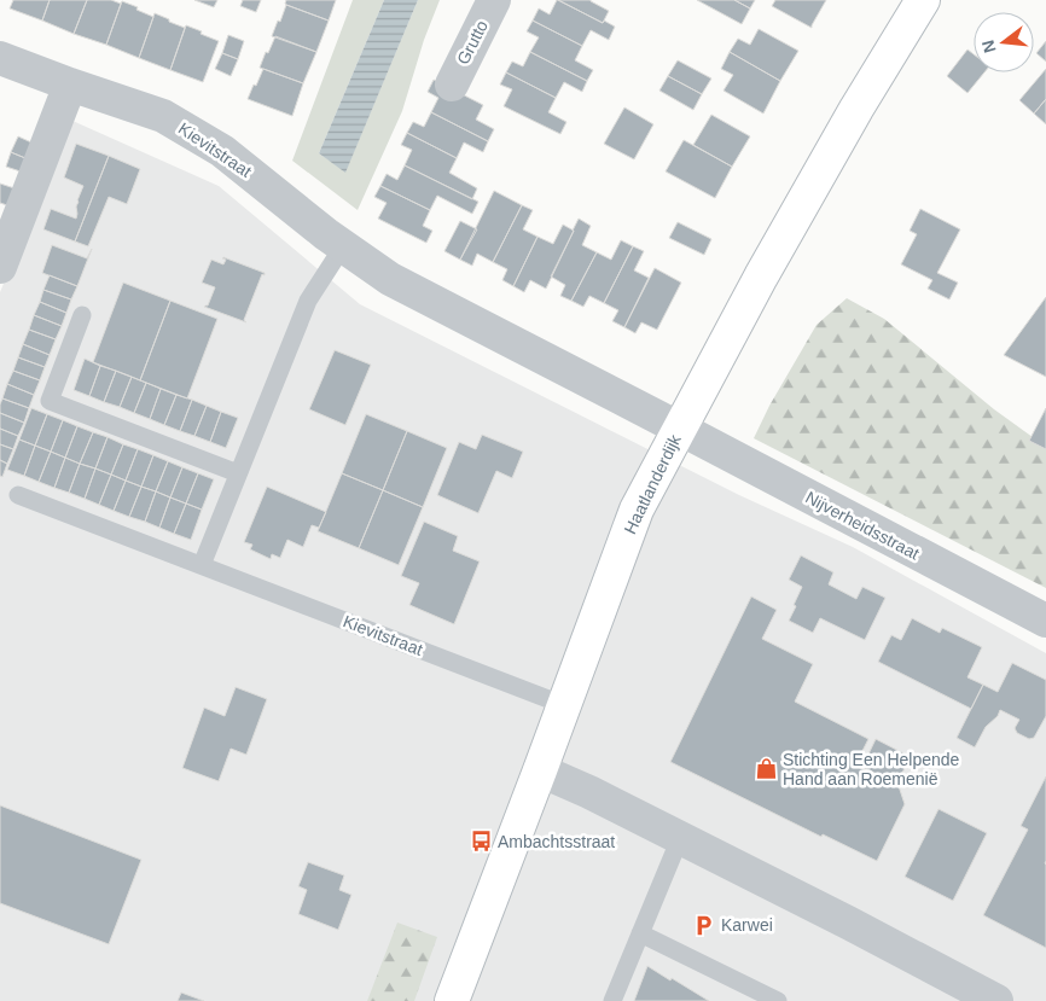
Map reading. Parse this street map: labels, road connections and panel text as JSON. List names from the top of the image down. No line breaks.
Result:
{"streets":{"street":["Grutto","Kievitstraat","Haatlanderdijk","Nijverheidsstraat"]},"crossings":[["Kievitstraat","Haatlanderdijk"],["Kievitstraat","Nijverheidsstraat"],["Haatlanderdijk","Nijverheidsstraat"]],"places":{"shop":["Stichting Een Helpende Hand aan Roemenië"],"bus stop":["Ambachtsstraat"],"parking":["Karwei"]},"north":"left"}
